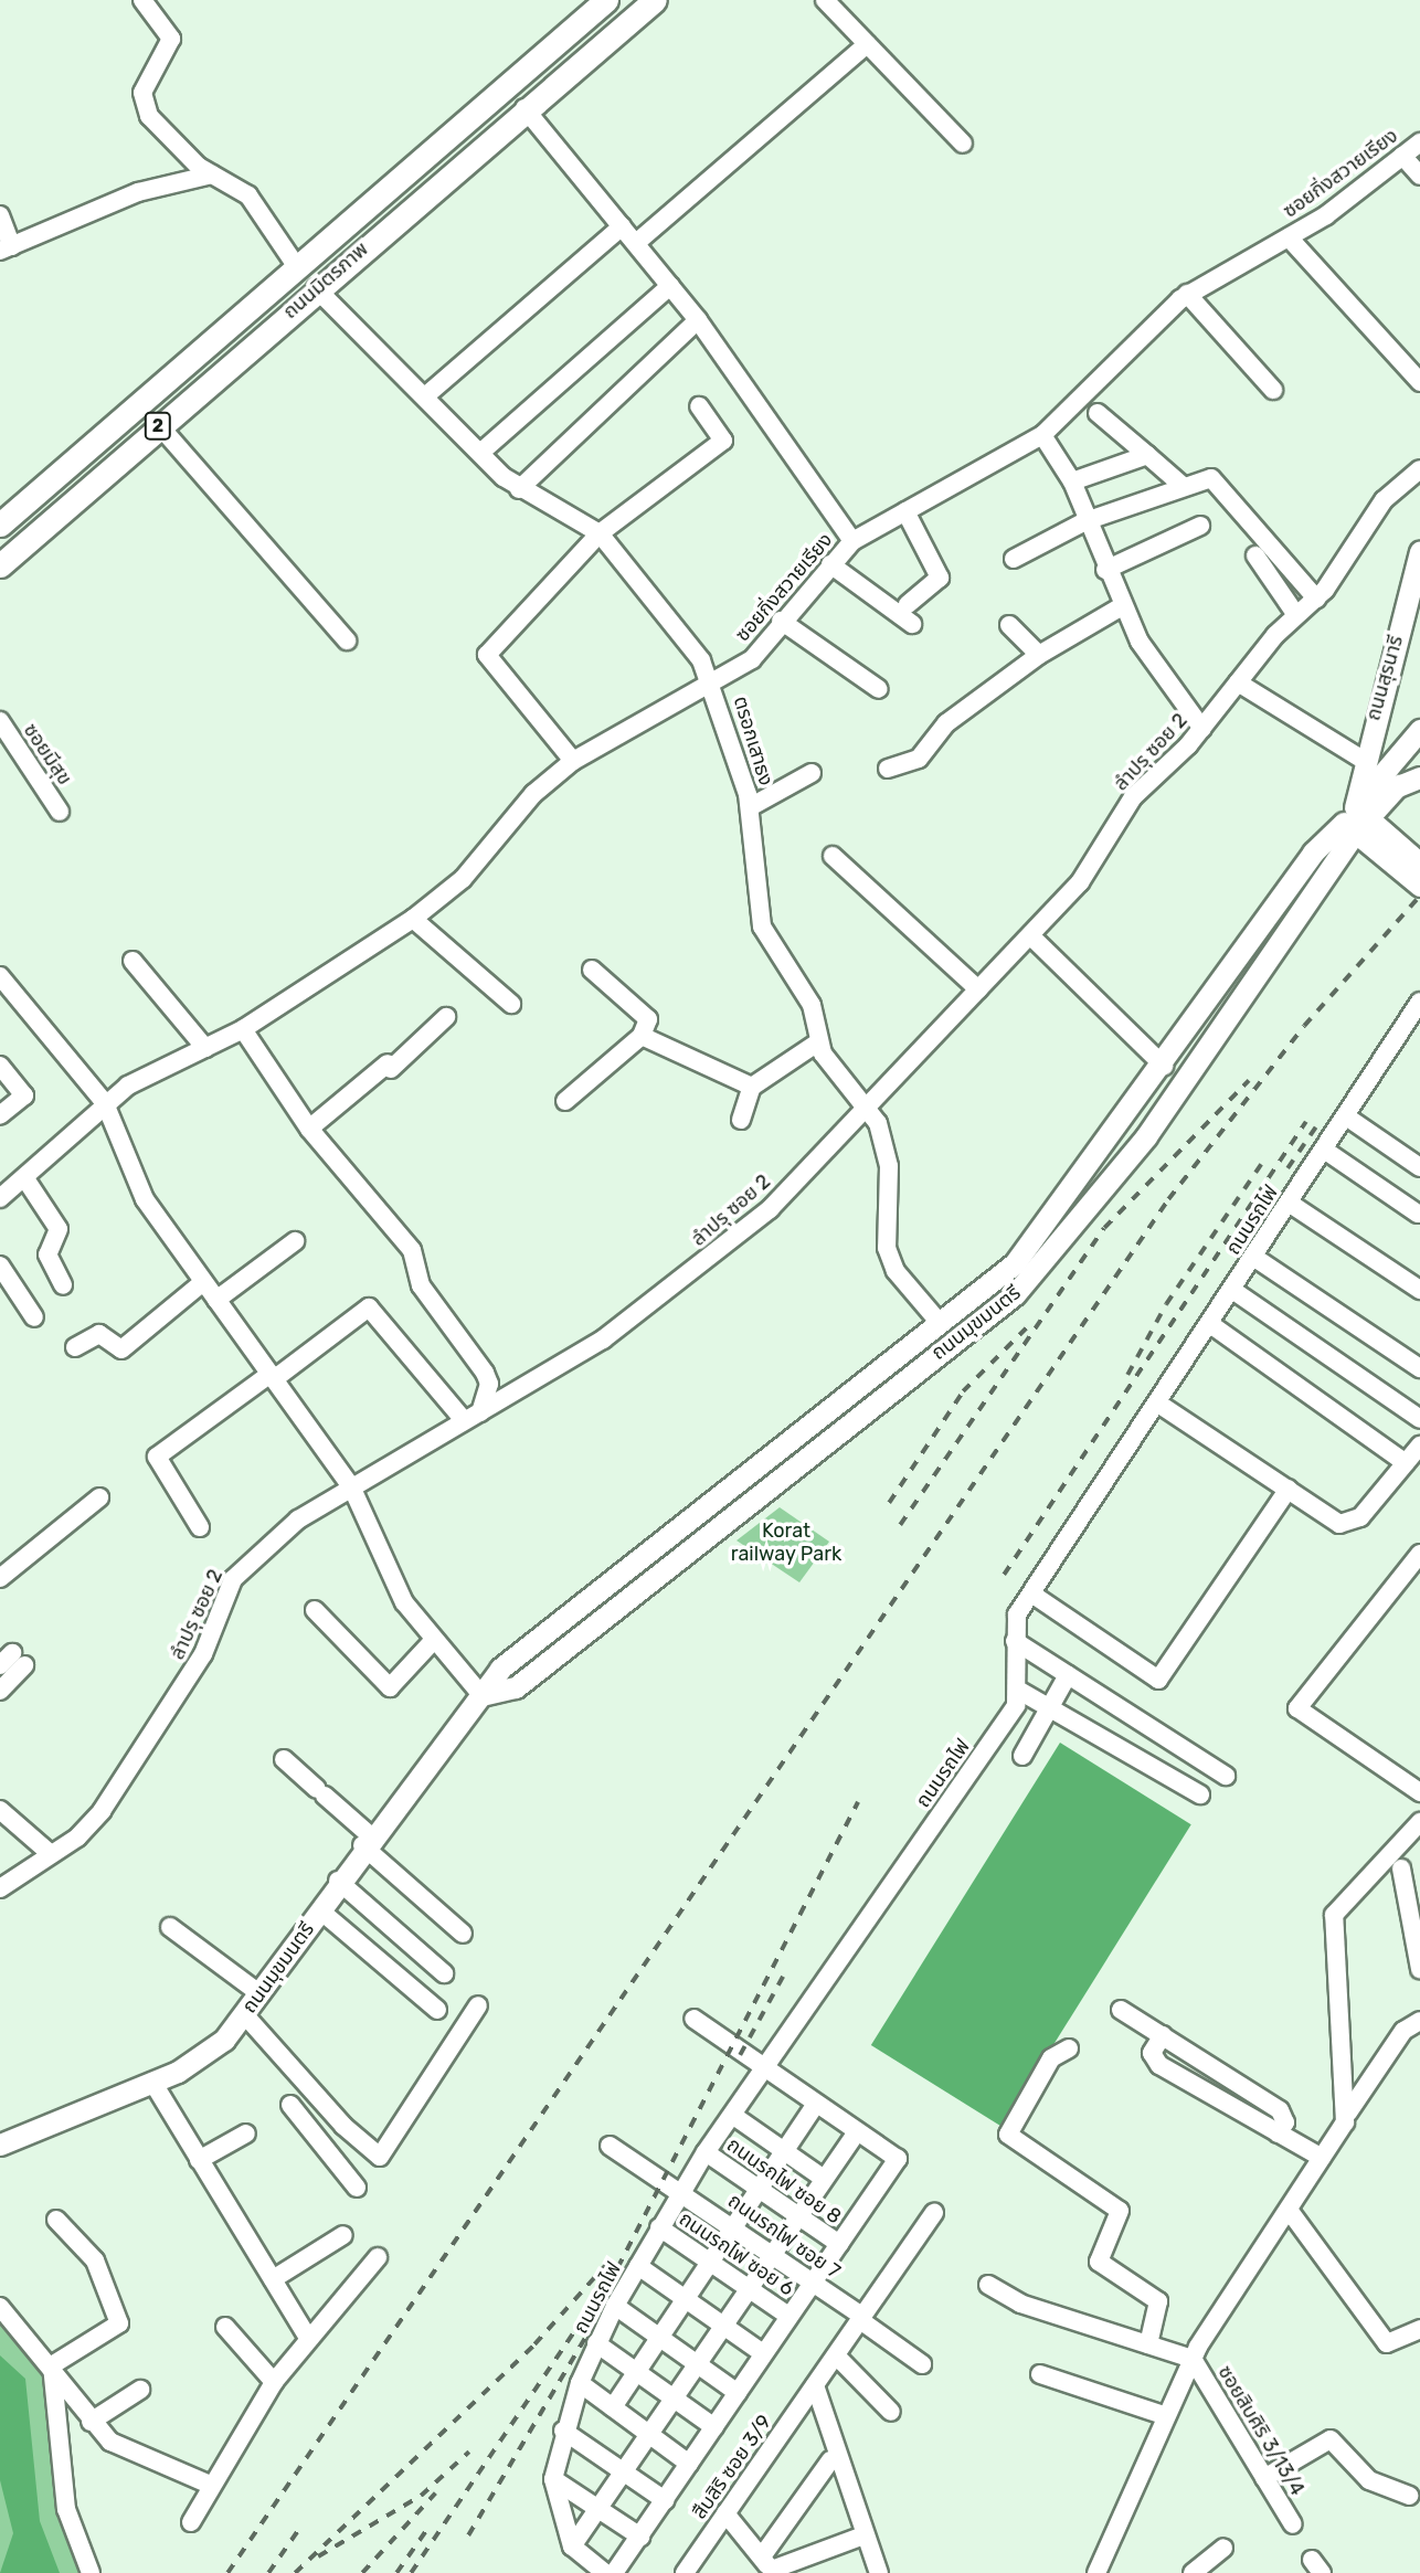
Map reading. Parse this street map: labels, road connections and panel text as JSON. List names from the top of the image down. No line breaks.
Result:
{"streets":{"highway":["ถนนมิตรภาพ","2"],"main road":["ถนนสุรนารี","ถนนมุขมนตรี"],"street":["ซอยกิ่งสวายเรียง","ตรอกเสาธง","ลำปรุ ซอย 2","ซอยมีสุข","ถนนรถไฟ","ถนนรถไฟ ซอย 8","ถนนรถไฟ ซอย 7","ถนนรถไฟ ซอย 6","ซอยสิบศิริ 3/13/4","สืบสิริ ซอย 3/9"]},"crossings":[["ซอยกิ่งสวายเรียง","ตรอกเสาธง"],["ถนนมิตรภาพ","ตรอกเสาธง"],["ถนนสุรนารี","ถนนมุขมนตรี"],["ตรอกเสาธง","ลำปรุ ซอย 2"],["ตรอกเสาธง","ถนนมุขมนตรี"],["ถนนรถไฟ","ถนนรถไฟ ซอย 8"],["ถนนรถไฟ","ถนนรถไฟ ซอย 7"],["ถนนรถไฟ","ถนนรถไฟ ซอย 6"],["ถนนรถไฟ ซอย 7","สืบสิริ ซอย 3/9"]],"parks":["Korat railway Park"]}
